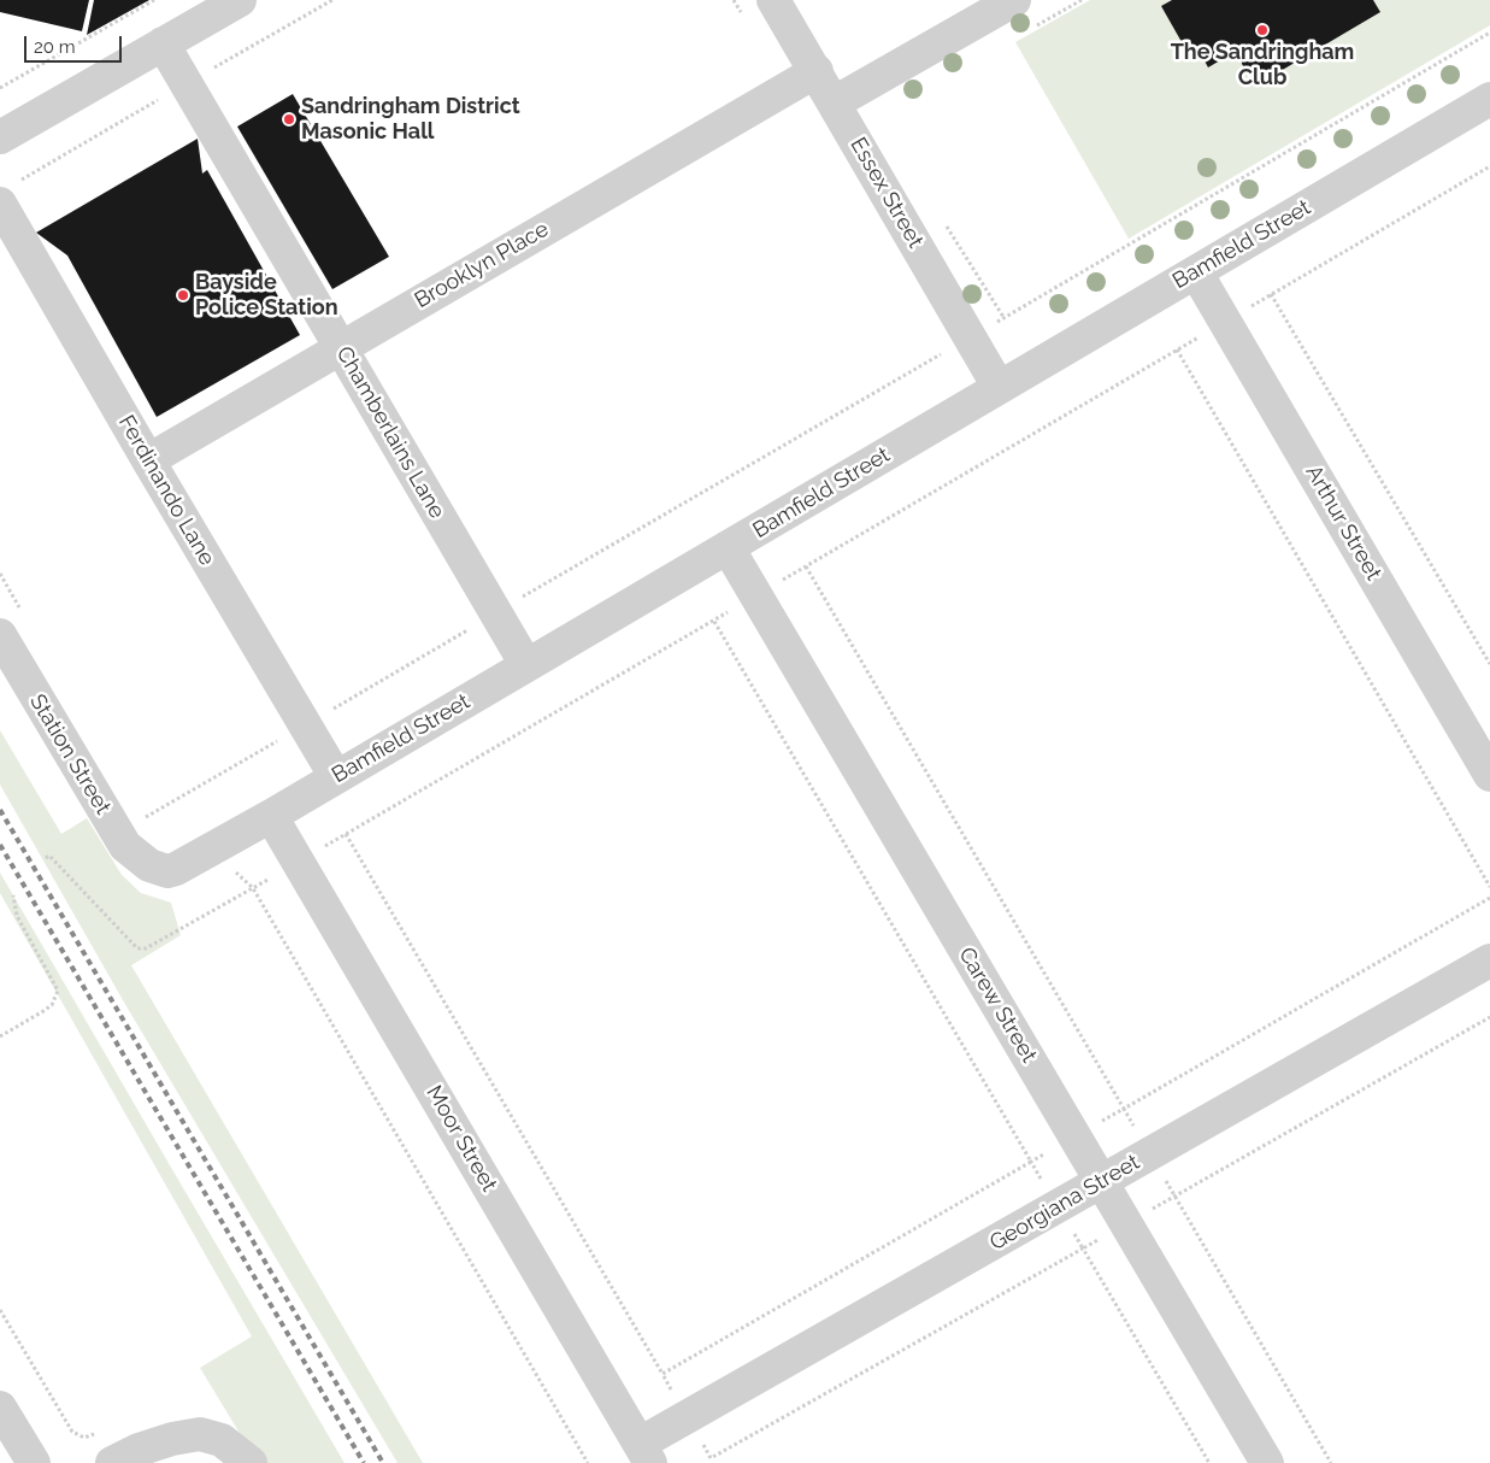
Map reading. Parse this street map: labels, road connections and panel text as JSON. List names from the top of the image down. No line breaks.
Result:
{"streets":{"street":["Essex Street","Bamfield Street","Brooklyn Place","Chamberlains Lane","Ferdinando Lane","Arthur Street","Station Street","Carew Street","Moor Street","Georgiana Street"]},"crossings":[["Essex Street","Bamfield Street"],["Essex Street","Brooklyn Place"],["Bamfield Street","Chamberlains Lane"],["Bamfield Street","Ferdinando Lane"],["Bamfield Street","Arthur Street"],["Bamfield Street","Station Street"],["Bamfield Street","Carew Street"],["Bamfield Street","Moor Street"],["Brooklyn Place","Chamberlains Lane"],["Brooklyn Place","Ferdinando Lane"],["Carew Street","Georgiana Street"],["Moor Street","Georgiana Street"]],"places":["The Sandringham Club","Sandringham District Masonic Hall","Bayside Police Station"],"scale_bar":"20 m"}
